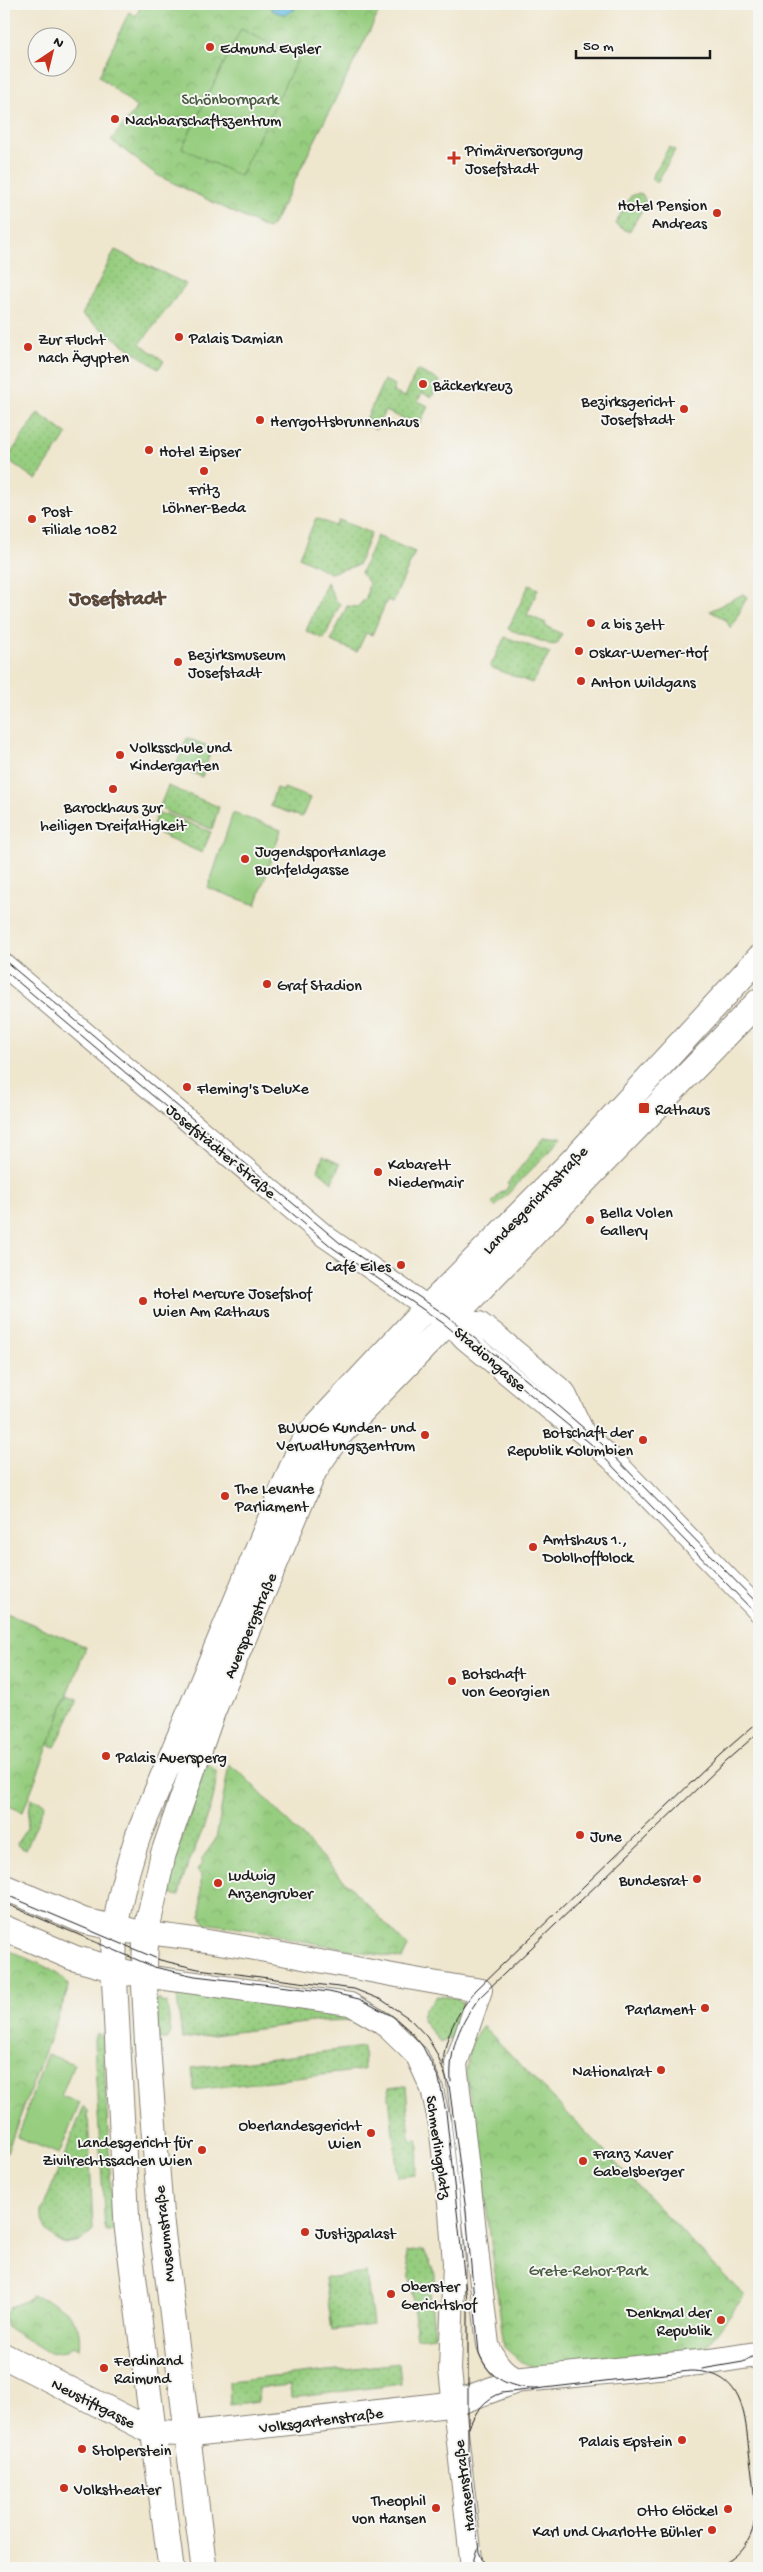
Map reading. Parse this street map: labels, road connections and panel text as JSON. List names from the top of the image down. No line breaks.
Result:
{"streets":{"main road":["Landesgerichtsstraße","Auerspergstraße","Museumstraße","Neustiftgasse","Volksgartenstraße"],"street":["Josefstädter Straße","Stadiongasse","Schmerlingplatz","Hansenstraße"]},"crossings":[["Josefstädter Straße","Landesgerichtsstraße"],["Josefstädter Straße","Stadiongasse"],["Josefstädter Straße","Auerspergstraße"],["Landesgerichtsstraße","Stadiongasse"],["Landesgerichtsstraße","Auerspergstraße"],["Stadiongasse","Auerspergstraße"],["Auerspergstraße","Schmerlingplatz"],["Auerspergstraße","Museumstraße"],["Schmerlingplatz","Museumstraße"],["Schmerlingplatz","Volksgartenstraße"],["Schmerlingplatz","Hansenstraße"],["Museumstraße","Neustiftgasse"],["Museumstraße","Volksgartenstraße"],["Neustiftgasse","Volksgartenstraße"],["Volksgartenstraße","Hansenstraße"]],"districts":["Josefstadt"],"parks":["Schönbornpark","Grete-Rehor-Park"],"places":{"other":["Edmund Eysler","Nachbarschaftszentrum","Hotel Pension Andreas","Palais Damian","Zur Flucht nach Ägypten","Bäckerkreuz","Bezirksgericht Josefstadt","Herrgottsbrunnenhaus","Hotel Zipser","Fritz Löhner-Beda","Post Filiale 1082","a bis zett","Oskar-Werner-Hof","Bezirksmuseum Josefstadt","Anton Wildgans","Volksschule und Kindergarten","Barockhaus zur heiligen Dreifaltigkeit","Jugendsportanlage Buchfeldgasse","Graf Stadion","Fleming's Deluxe","Kabarett Niedermair","Bella Volen Gallery","Café Eiles","Hotel Mercure Josefshof Wien Am Rathaus","BUWOG Kunden- und Verwaltungszentrum","Botschaft der Republik Kolumbien","The Levante Parliament","Amtshaus 1., Doblhoffblock","Botschaft von Georgien","Palais Auersperg","June","Bundesrat","Ludwig Anzengruber","Parlament","Nationalrat","Oberlandesgericht Wien","Landesgericht für Zivilrechtssachen Wien","Franz Xaver Gabelsberger","Justizpalast","Oberster Gerichtshof","Denkmal der Republik","Ferdinand Raimund","Palais Epstein","Stolperstein","Volkstheater","Theophil von Hansen","Otto Glöckel","Karl und Charlotte Bühler"],"health":["Primärversorgung Josefstadt"],"transit":["Rathaus"]},"scale_bar":"50 m","north":"top right"}
